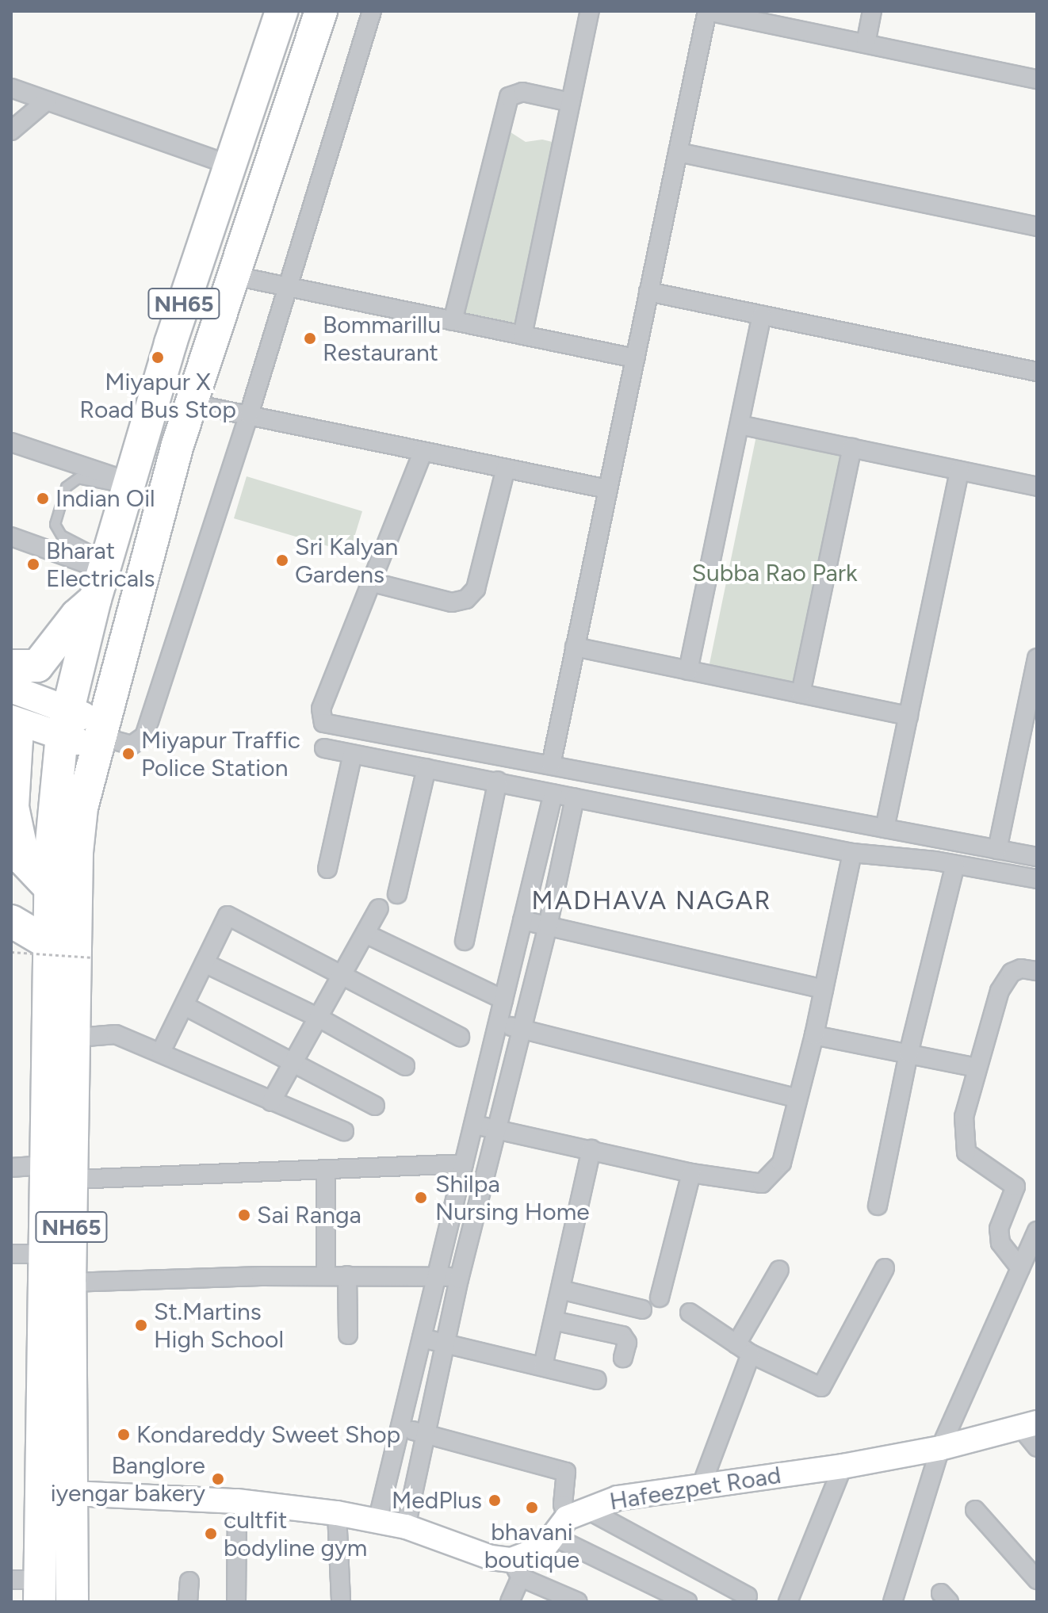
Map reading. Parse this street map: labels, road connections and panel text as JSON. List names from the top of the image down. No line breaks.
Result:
{"streets":{"highway":["NH65"],"street":["Hafeezpet Road"]},"districts":["MADHAVA NAGAR"],"parks":["Subba Rao Park"],"places":["Bommarillu Restaurant","Miyapur X Road Bus Stop","Indian Oil","Sri Kalyan Gardens","Bharat Electricals","Miyapur Traffic Police Station","Shilpa Nursing Home","Sai Ranga","St.Martins High School","Kondareddy Sweet Shop","Banglore iyengar bakery","MedPlus","bhavani boutique","cultfit bodyline gym"]}
